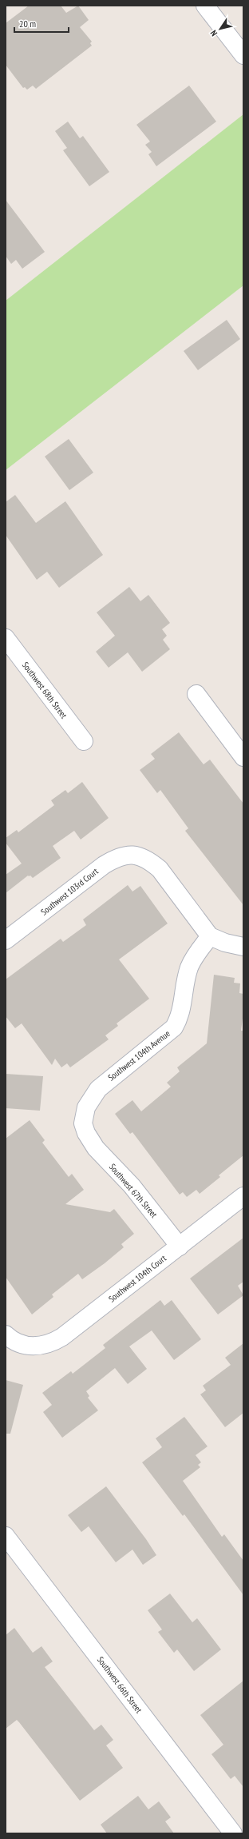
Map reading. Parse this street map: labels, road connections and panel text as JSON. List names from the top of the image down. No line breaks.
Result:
{"streets":{"street":["Southwest 68th Street","Southwest 103rd Court","Southwest 104th Avenue","Southwest 67th Street","Southwest 104th Court","Southwest 66th Street"]},"crossings":[["Southwest 103rd Court","Southwest 104th Avenue"],["Southwest 104th Avenue","Southwest 67th Street"],["Southwest 67th Street","Southwest 104th Court"]],"scale_bar":"20 m","north":"bottom left"}
